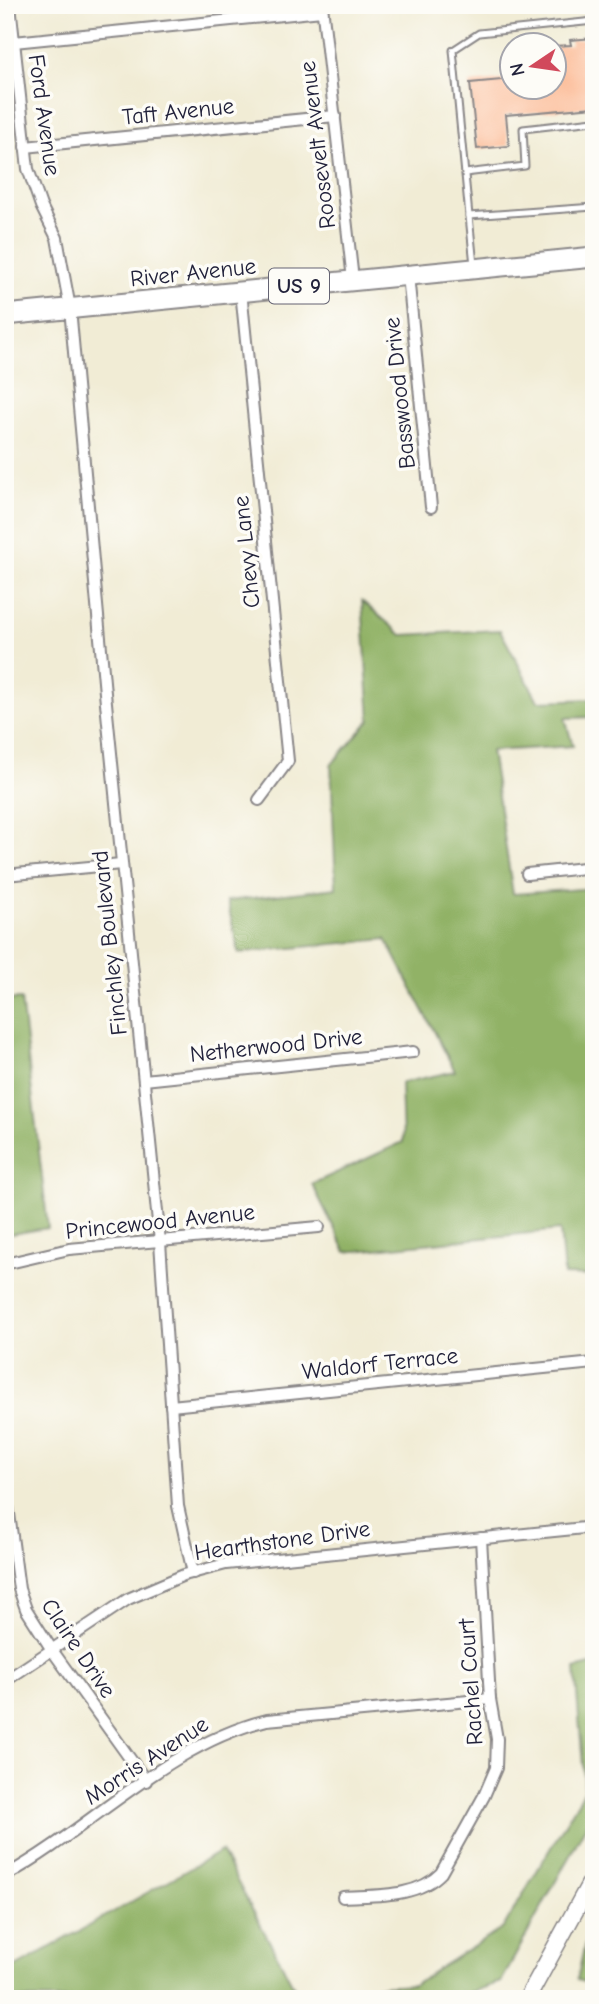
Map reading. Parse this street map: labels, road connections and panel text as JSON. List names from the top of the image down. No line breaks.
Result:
{"streets":{"highway":["River Avenue","US 9"],"street":["Taft Avenue","Ford Avenue","Roosevelt Avenue","Basswood Drive","Chevy Lane","Finchley Boulevard","Netherwood Drive","Princewood Avenue","Waldorf Terrace","Hearthstone Drive","Claire Drive","Rachel Court","Morris Avenue"]},"crossings":[["Taft Avenue","Ford Avenue"],["Taft Avenue","Roosevelt Avenue"],["Ford Avenue","River Avenue"],["Ford Avenue","Finchley Boulevard"],["Roosevelt Avenue","River Avenue"],["River Avenue","Basswood Drive"],["River Avenue","Chevy Lane"],["River Avenue","Finchley Boulevard"],["Finchley Boulevard","Netherwood Drive"],["Finchley Boulevard","Princewood Avenue"],["Finchley Boulevard","Waldorf Terrace"],["Finchley Boulevard","Hearthstone Drive"],["Hearthstone Drive","Claire Drive"],["Hearthstone Drive","Rachel Court"],["Claire Drive","Morris Avenue"],["Rachel Court","Morris Avenue"]],"north":"left"}
